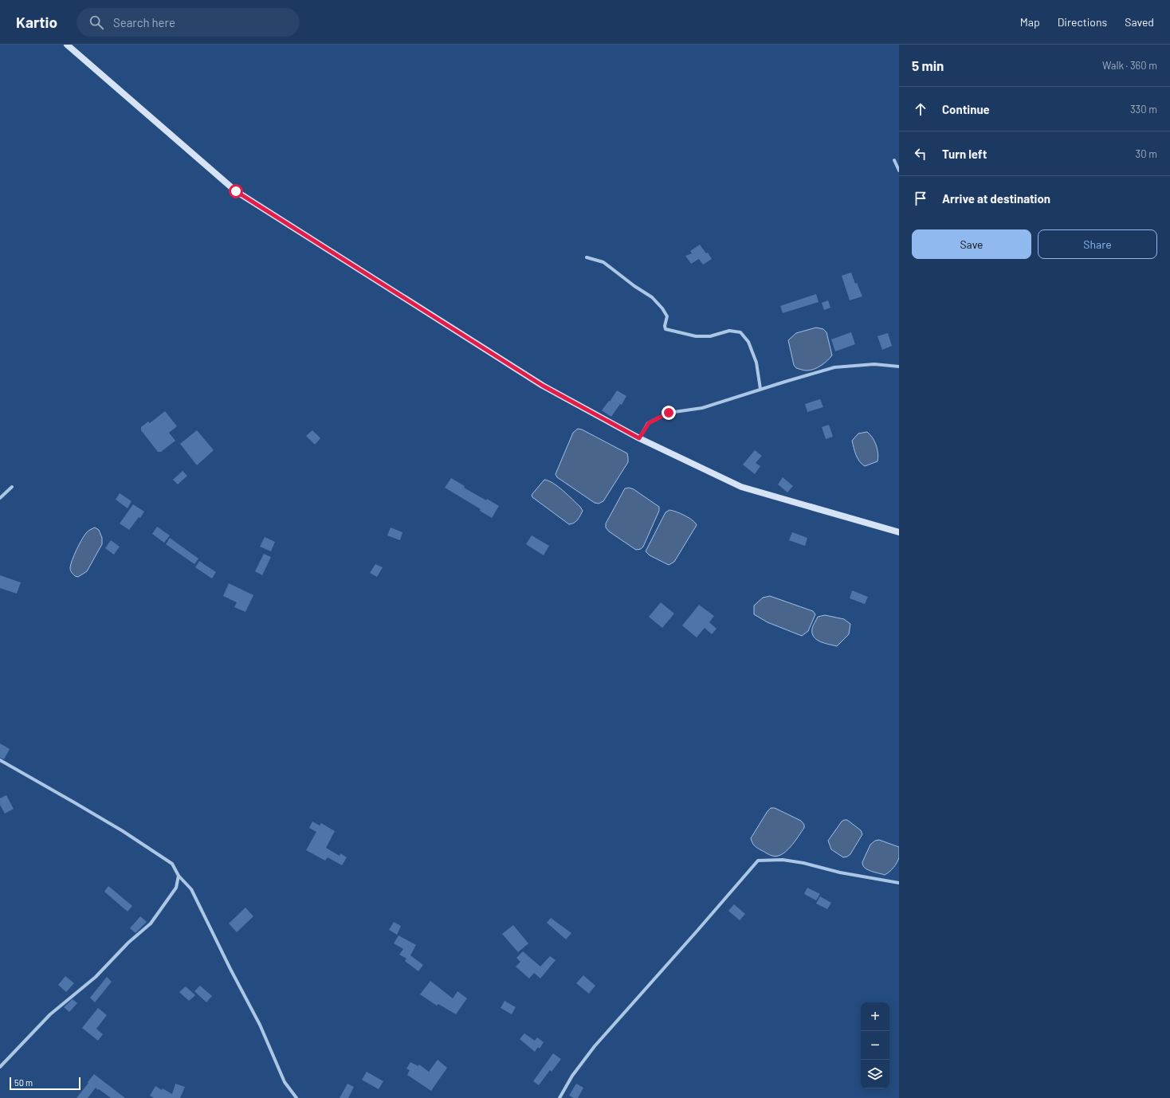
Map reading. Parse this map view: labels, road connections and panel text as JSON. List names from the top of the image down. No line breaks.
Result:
{"scale_bar":"50 m","page":{"header":"Kartio","search":"Search here","nav":["Map","Directions","Saved"],"heading":["5 min","Walk · 360 m"],"list":[["Continue","330 m"],["Turn left","30 m"],"Arrive at destination"],"buttons":["Save","Share"],"map_buttons":["+","−"],"scale":"50 m"}}
